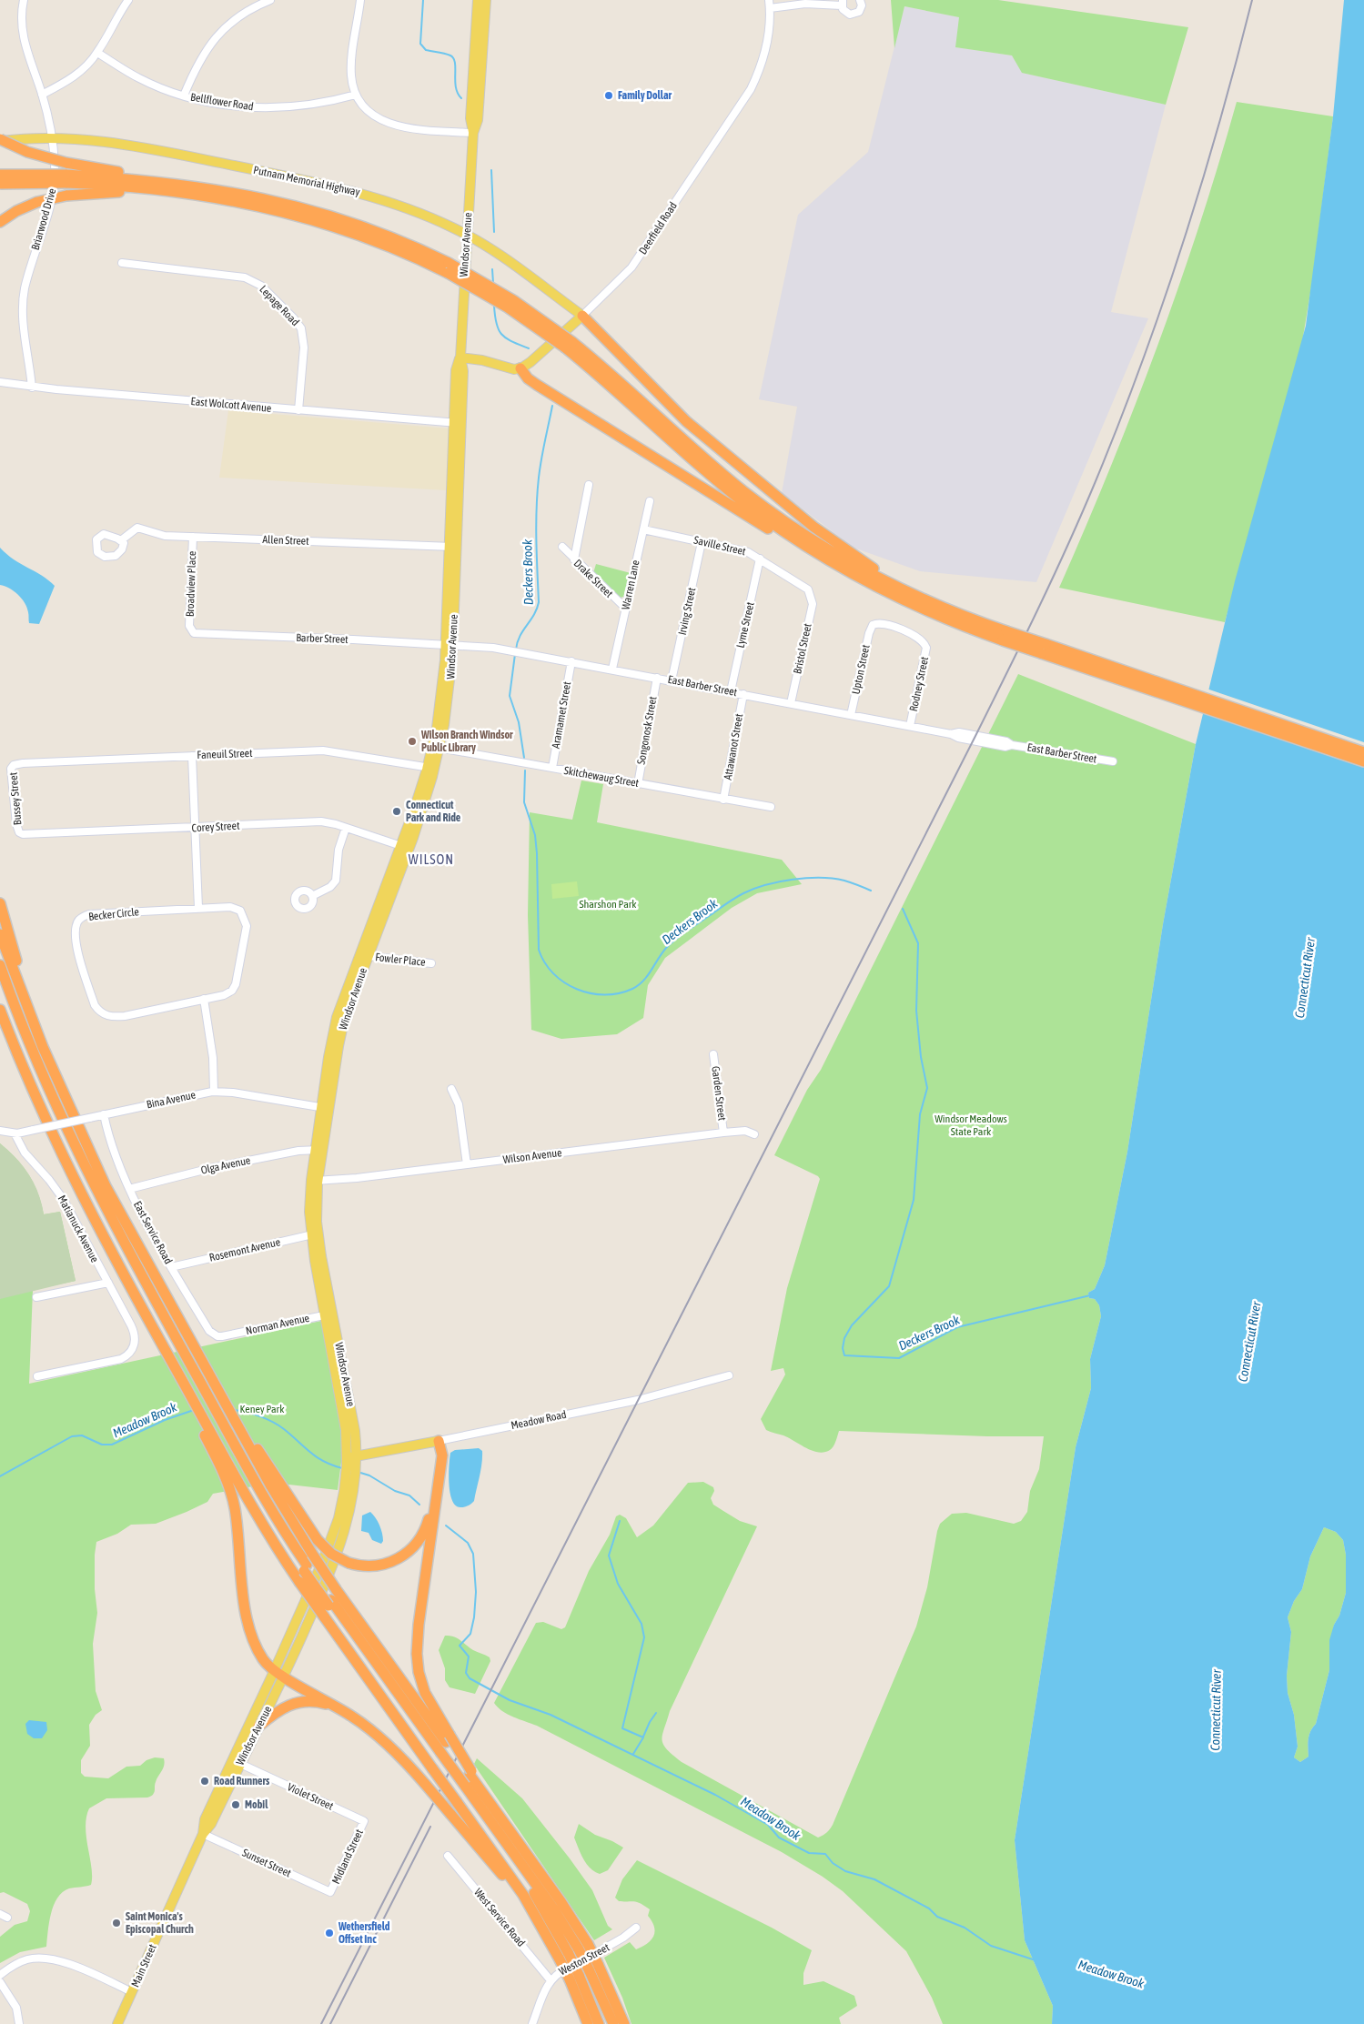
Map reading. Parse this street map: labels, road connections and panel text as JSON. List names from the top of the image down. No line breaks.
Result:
{"streets":{"main road":["Putnam Memorial Highway","Deerfield Road","Windsor Avenue","Meadow Road","Main Street"],"street":["Bellflower Road","Briarwood Drive","Lepage Road","East Wolcott Avenue","Allen Street","Saville Street","Drake Street","Broadview Place","Warren Lane","Irving Street","Lyme Street","Barber Street","Bristol Street","Upton Street","Rodney Street","East Barber Street","Aramamet Street","Songonosk Street","Attawanot Street","Faneuil Street","Skitchewaug Street","Bussey Street","Corey Street","Becker Circle","Fowler Place","Garden Street","Bina Avenue","Wilson Avenue","Olga Avenue","Matianuck Avenue","East Service Road","Rosemont Avenue","Norman Avenue","Violet Street","Midland Street","Sunset Street","West Service Road","Weston Street"]},"crossings":[["Putnam Memorial Highway","Briarwood Drive"],["Putnam Memorial Highway","Deerfield Road"],["Putnam Memorial Highway","Windsor Avenue"],["Briarwood Drive","East Wolcott Avenue"],["Windsor Avenue","East Wolcott Avenue"],["Windsor Avenue","Allen Street"],["Windsor Avenue","Barber Street"],["Windsor Avenue","East Barber Street"],["Windsor Avenue","Faneuil Street"],["Windsor Avenue","Skitchewaug Street"],["Windsor Avenue","Corey Street"],["Windsor Avenue","Fowler Place"],["Windsor Avenue","Bina Avenue"],["Windsor Avenue","Wilson Avenue"],["Windsor Avenue","Olga Avenue"],["Windsor Avenue","Rosemont Avenue"],["Windsor Avenue","Norman Avenue"],["Windsor Avenue","Meadow Road"],["Windsor Avenue","Violet Street"],["Windsor Avenue","Sunset Street"],["Windsor Avenue","Main Street"],["Lepage Road","East Wolcott Avenue"],["Allen Street","Broadview Place"],["Saville Street","Warren Lane"],["Saville Street","Irving Street"],["Saville Street","Lyme Street"],["Saville Street","Bristol Street"],["Drake Street","Warren Lane"],["Broadview Place","Barber Street"],["Warren Lane","East Barber Street"],["Irving Street","East Barber Street"],["Lyme Street","East Barber Street"],["Barber Street","East Barber Street"],["Bristol Street","East Barber Street"],["Upton Street","Rodney Street"],["Upton Street","East Barber Street"],["Rodney Street","East Barber Street"],["East Barber Street","Aramamet Street"],["East Barber Street","Songonosk Street"],["East Barber Street","Attawanot Street"],["Aramamet Street","Skitchewaug Street"],["Songonosk Street","Skitchewaug Street"],["Attawanot Street","Skitchewaug Street"],["Faneuil Street","Bussey Street"],["Bussey Street","Corey Street"],["Garden Street","Wilson Avenue"],["Bina Avenue","Matianuck Avenue"],["Bina Avenue","East Service Road"],["Olga Avenue","East Service Road"],["East Service Road","Rosemont Avenue"],["East Service Road","Norman Avenue"],["Violet Street","Midland Street"],["Midland Street","Sunset Street"],["Sunset Street","Main Street"],["West Service Road","Weston Street"]],"districts":["WILSON"],"water":["Deckers Brook","Connecticut River","Meadow Brook"],"parks":["Sharshon Park","Windsor Meadows State Park","Keney Park"],"places":["Family Dollar","Wilson Branch Windsor Public Library","Connecticut Park and Ride","Road Runners","Mobil","Saint Monica's Episcopal Church","Wethersfield Offset Inc"]}
